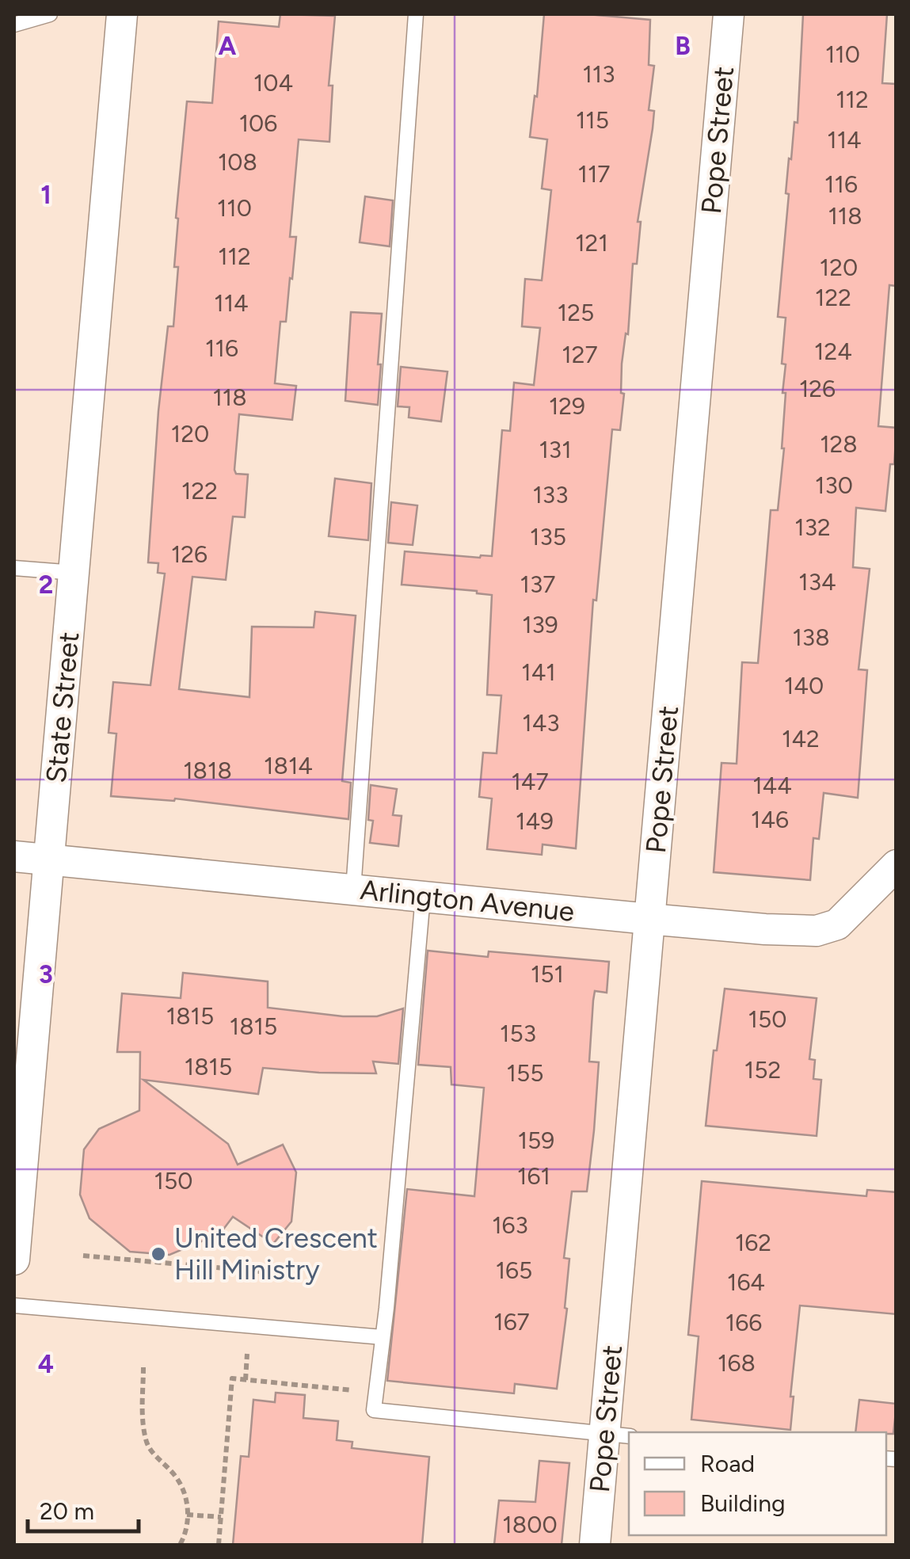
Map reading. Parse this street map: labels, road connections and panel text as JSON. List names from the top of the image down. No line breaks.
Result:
{"streets":{"street":["Pope Street","State Street","Arlington Avenue"]},"crossings":[["Pope Street","Arlington Avenue"],["State Street","Arlington Avenue"]],"places":["United Crescent Hill Ministry"],"house_numbers":["110","113","104","112","115","106","114","108","117","116","110","118","121","112","120","122","114","125","116","124","127","126","118","129","120","128","131","130","122","133","132","135","126","134","137","139","138","141","140","143","142","1814","1818","147","144","146","149","151","1815","150","1815","153","1815","152","155","159","161","150","163","162","165","164","167","166","168","1800"],"legend":["Road","Building"],"scale_bar":"20 m","grid":{"columns":["A","B"],"rows":["1","2","3","4"]}}
